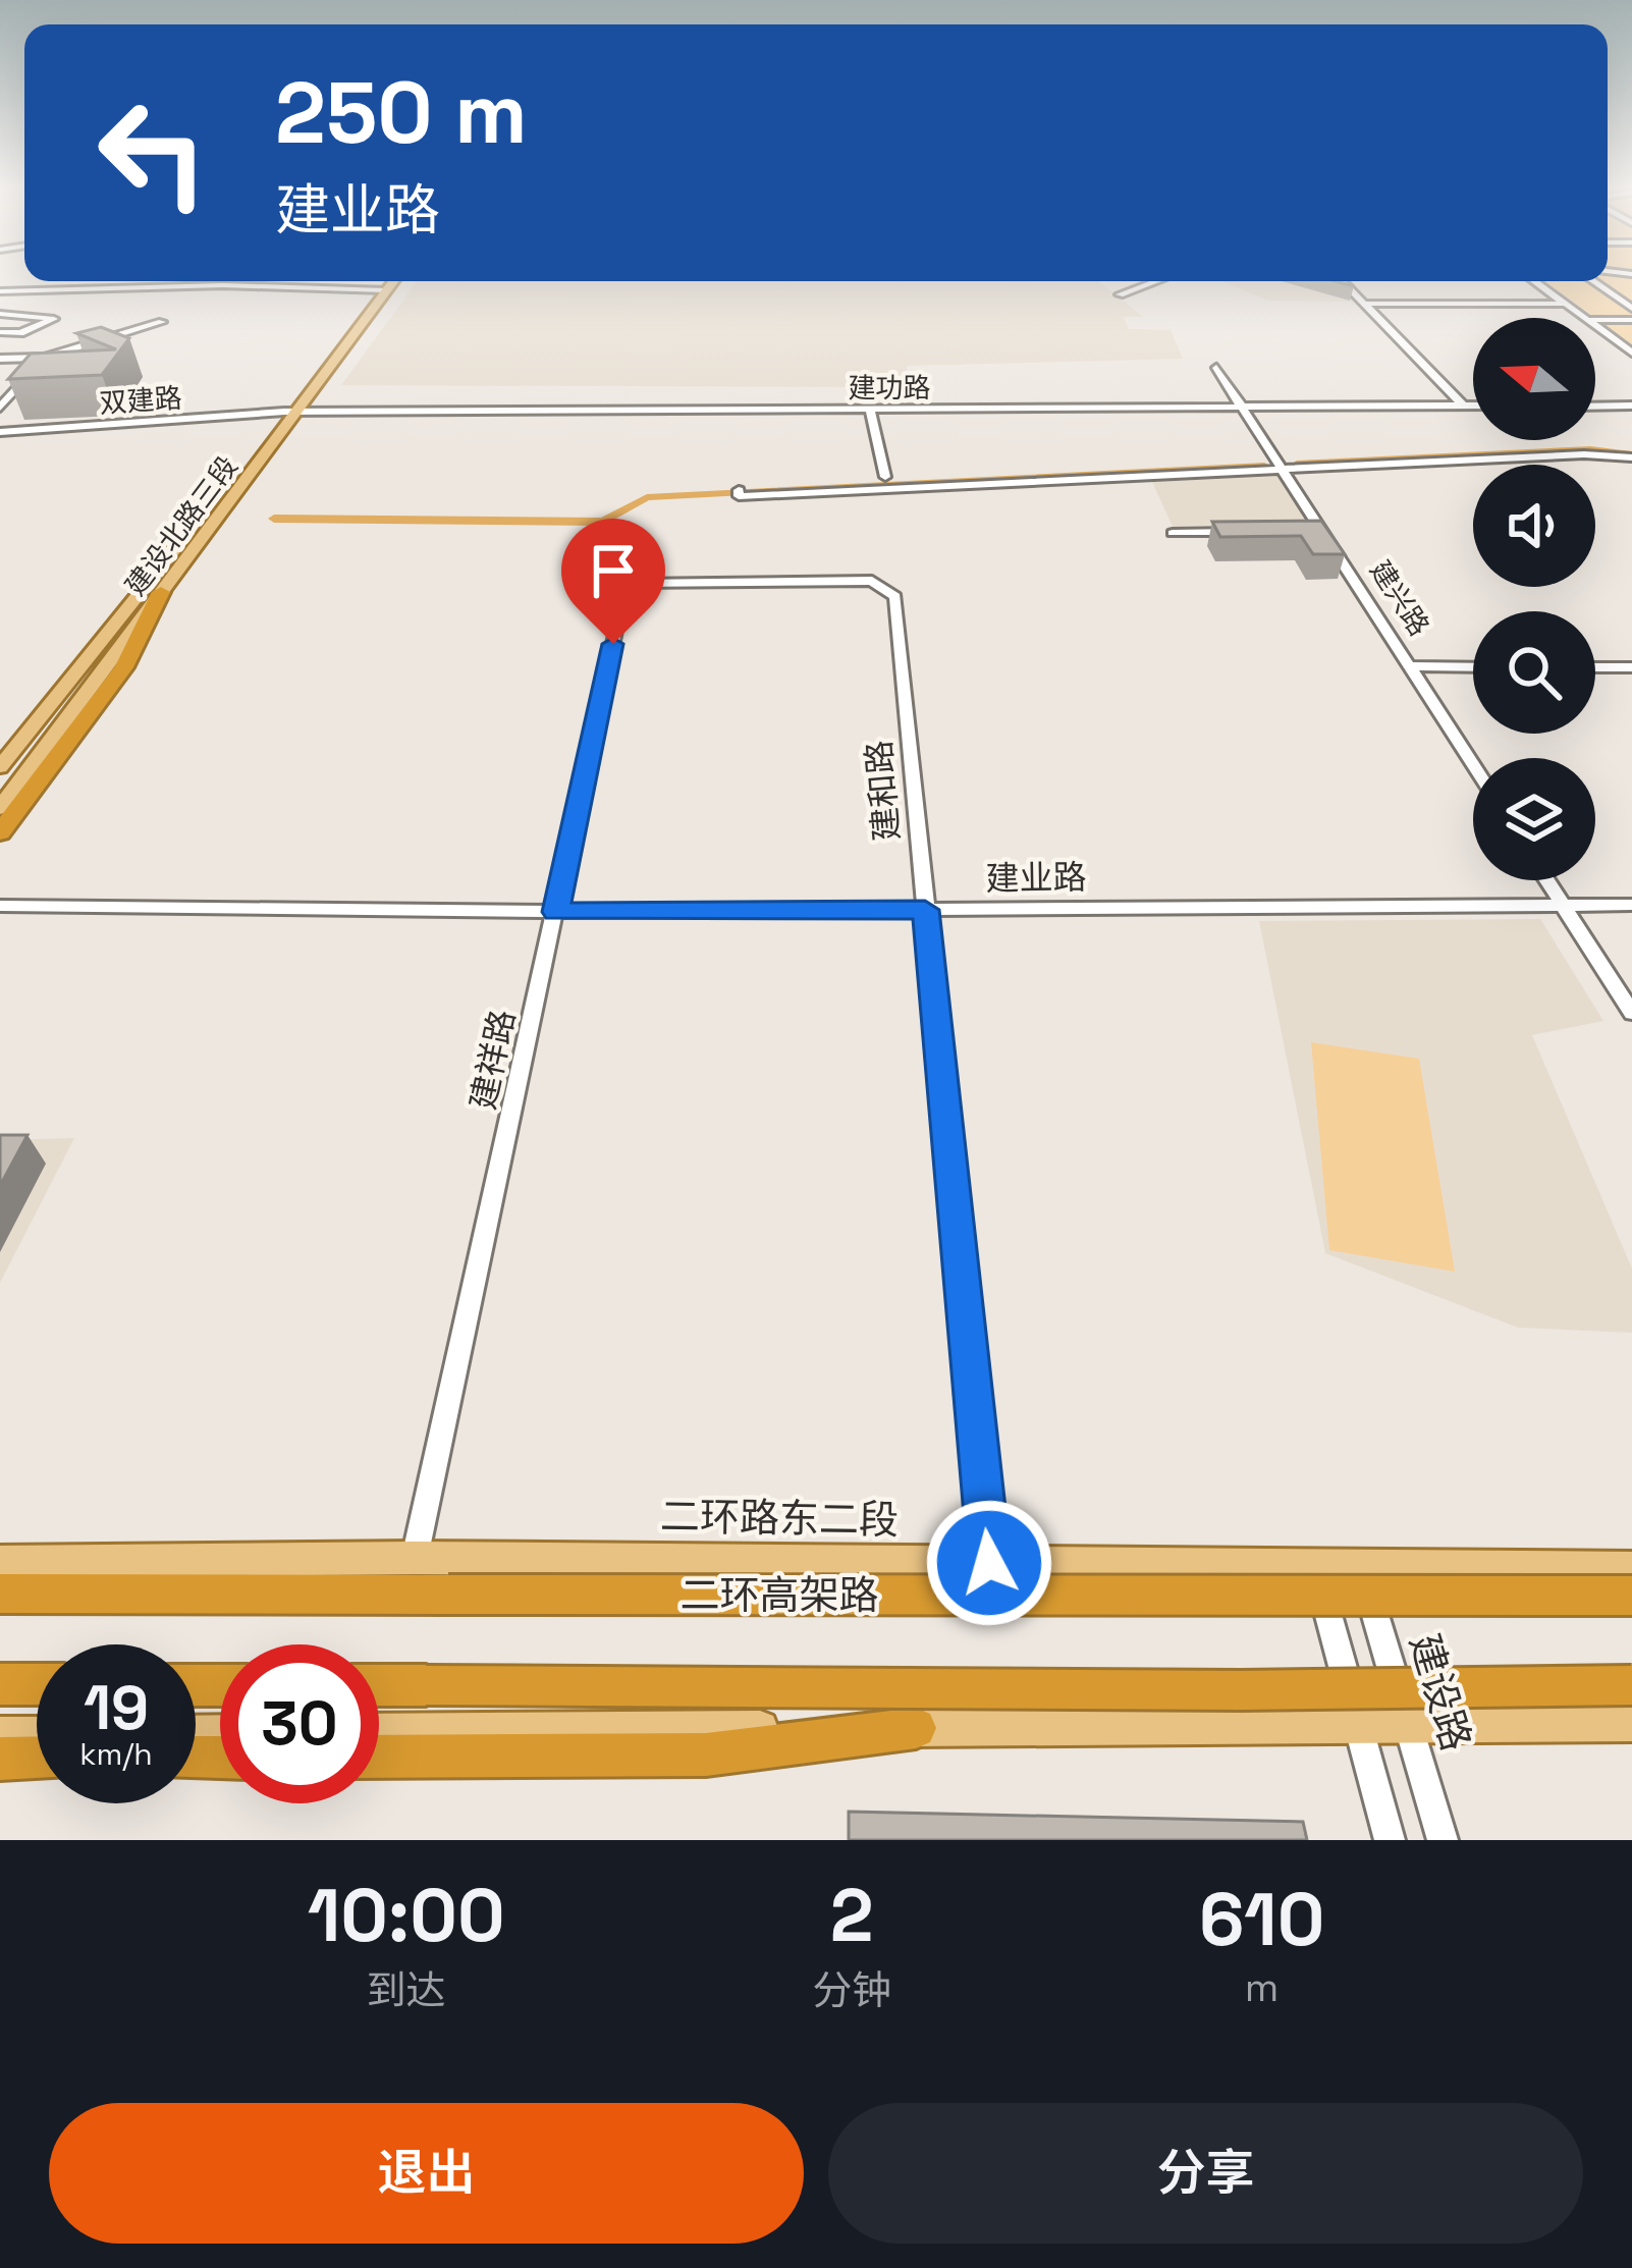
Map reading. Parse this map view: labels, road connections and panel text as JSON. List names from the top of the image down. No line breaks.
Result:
{"streets":{"highway":["二环高架路"],"main road":["建设北路三段","二环路东二段"],"street":["建功路","双建路","建兴路","建和路","建业路","建祥路","建设路"]},"crossings":[["建功路","双建路"],["建功路","建设北路三段"],["建功路","建兴路"],["双建路","建设北路三段"],["建和路","建业路"],["建和路","建祥路"],["建和路","二环路东二段"],["建业路","建祥路"],["建祥路","二环路东二段"],["二环路东二段","建设路"]],"north":"left","page":{"turn":["250 m","建业路"],"speed":"19 km/h","limit":"30","eta":["10:00","到达","2","分钟","610","m"],"buttons":["退出","分享"]}}
